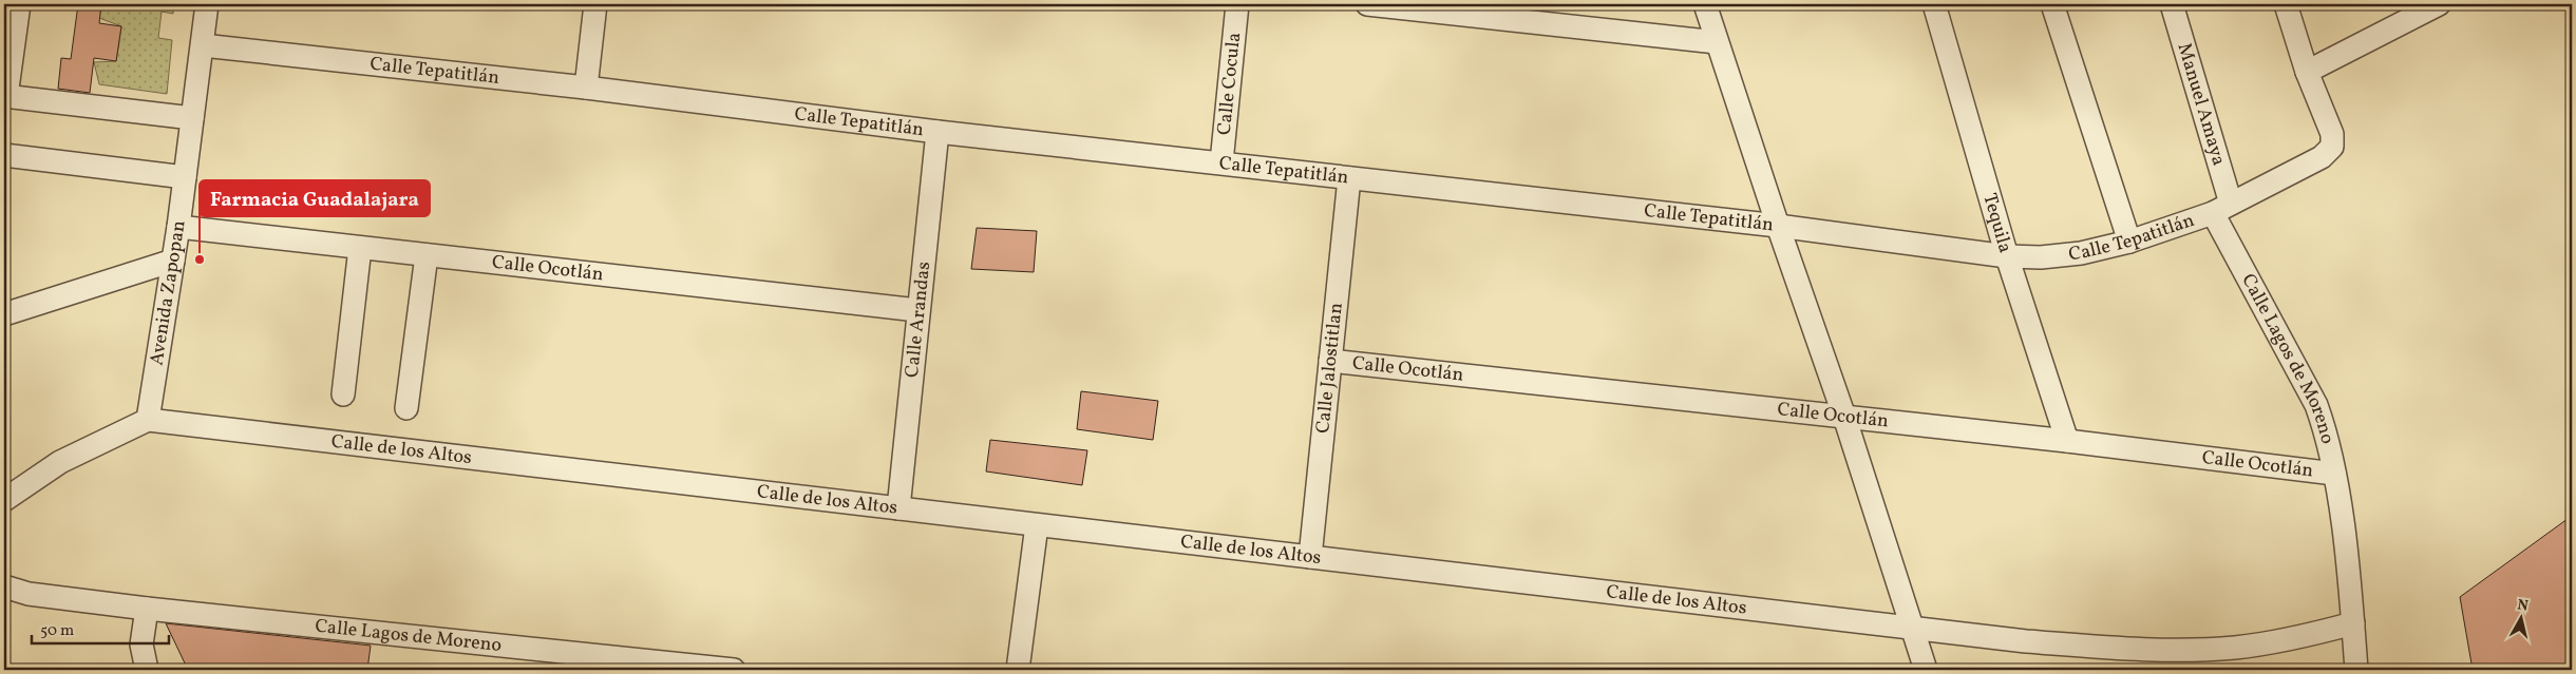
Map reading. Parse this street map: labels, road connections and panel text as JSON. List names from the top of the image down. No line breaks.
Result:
{"streets":{"street":["Calle Tepatitlán","Calle Cocula","Manuel Amaya","Tequila","Calle Ocotlán","Avenida Zapopan","Calle Arandas","Calle Lagos de Moreno","Calle Jalostitlan","Calle de los Altos"]},"crossings":[["Calle Tepatitlán","Calle Cocula"],["Calle Tepatitlán","Manuel Amaya"],["Calle Tepatitlán","Tequila"],["Calle Tepatitlán","Avenida Zapopan"],["Calle Tepatitlán","Calle Arandas"],["Calle Tepatitlán","Calle Lagos de Moreno"],["Calle Tepatitlán","Calle Jalostitlan"],["Manuel Amaya","Calle Lagos de Moreno"],["Tequila","Calle Ocotlán"],["Calle Ocotlán","Avenida Zapopan"],["Calle Ocotlán","Calle Arandas"],["Calle Ocotlán","Calle Lagos de Moreno"],["Calle Ocotlán","Calle Jalostitlan"],["Avenida Zapopan","Calle de los Altos"],["Calle Arandas","Calle de los Altos"],["Calle Lagos de Moreno","Calle de los Altos"],["Calle Jalostitlan","Calle de los Altos"]],"places":["Farmacia Guadalajara"],"scale_bar":"50 m","north":"top"}
